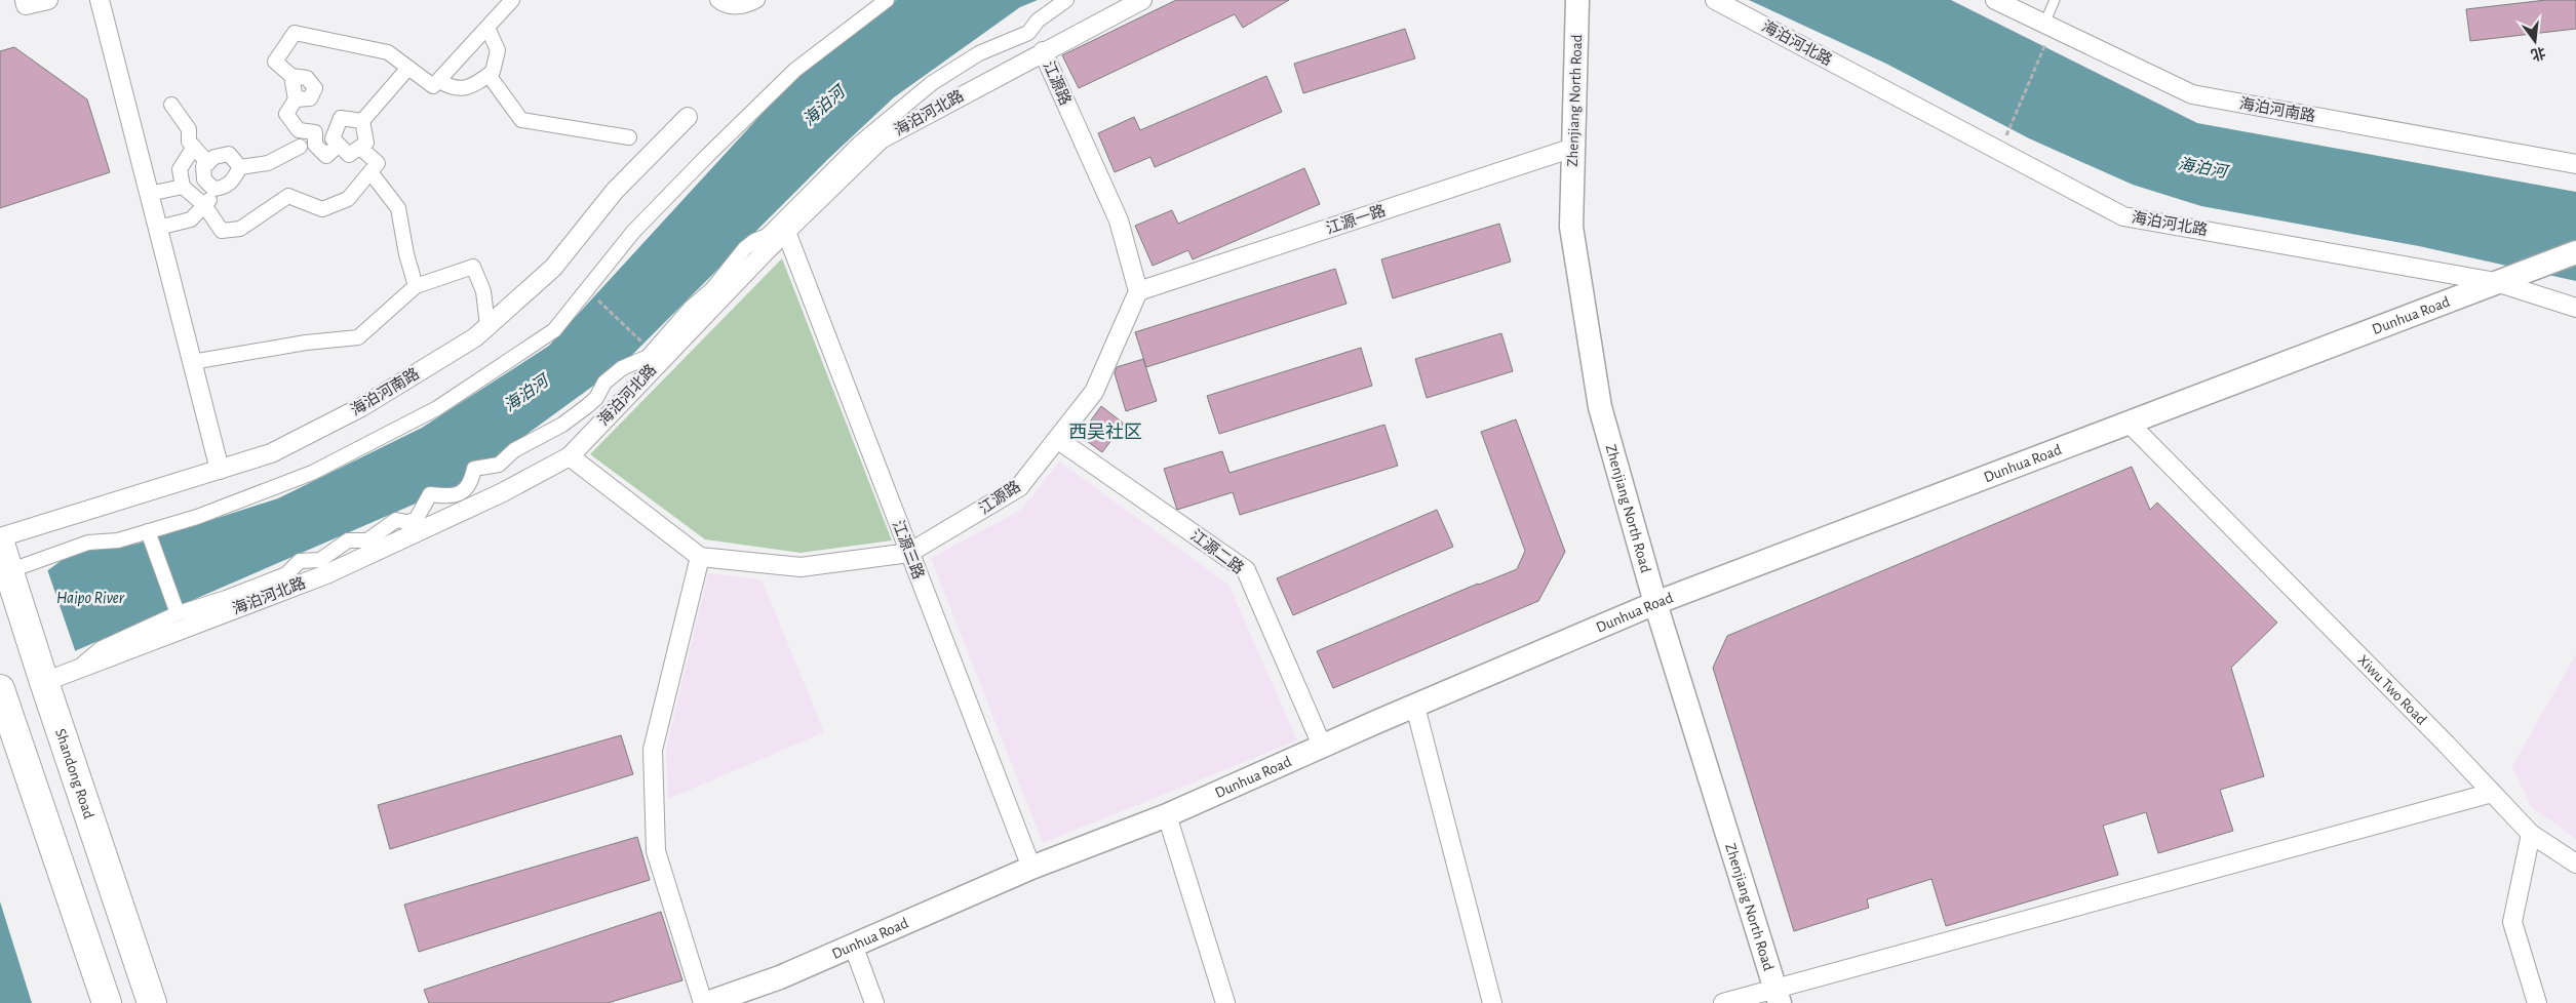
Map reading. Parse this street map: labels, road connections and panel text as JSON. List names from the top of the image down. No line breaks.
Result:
{"streets":{"main road":["Shandong Road"],"street":["海泊河北路","江源路","Zhenjiang North Road","海泊河南路","江源一路","Dunhua Road","江源三路","江源二路","Xiwu Two Road"]},"crossings":[["海泊河北路","江源路"],["海泊河北路","Dunhua Road"],["海泊河北路","江源三路"],["海泊河北路","Shandong Road"],["江源路","江源一路"],["江源路","江源三路"],["江源路","江源二路"],["Zhenjiang North Road","江源一路"],["Zhenjiang North Road","Dunhua Road"],["Dunhua Road","江源三路"],["Dunhua Road","江源二路"],["Dunhua Road","Xiwu Two Road"]],"districts":["西吴社区"],"water":["海泊河","Haipo River"],"north":"bottom"}
